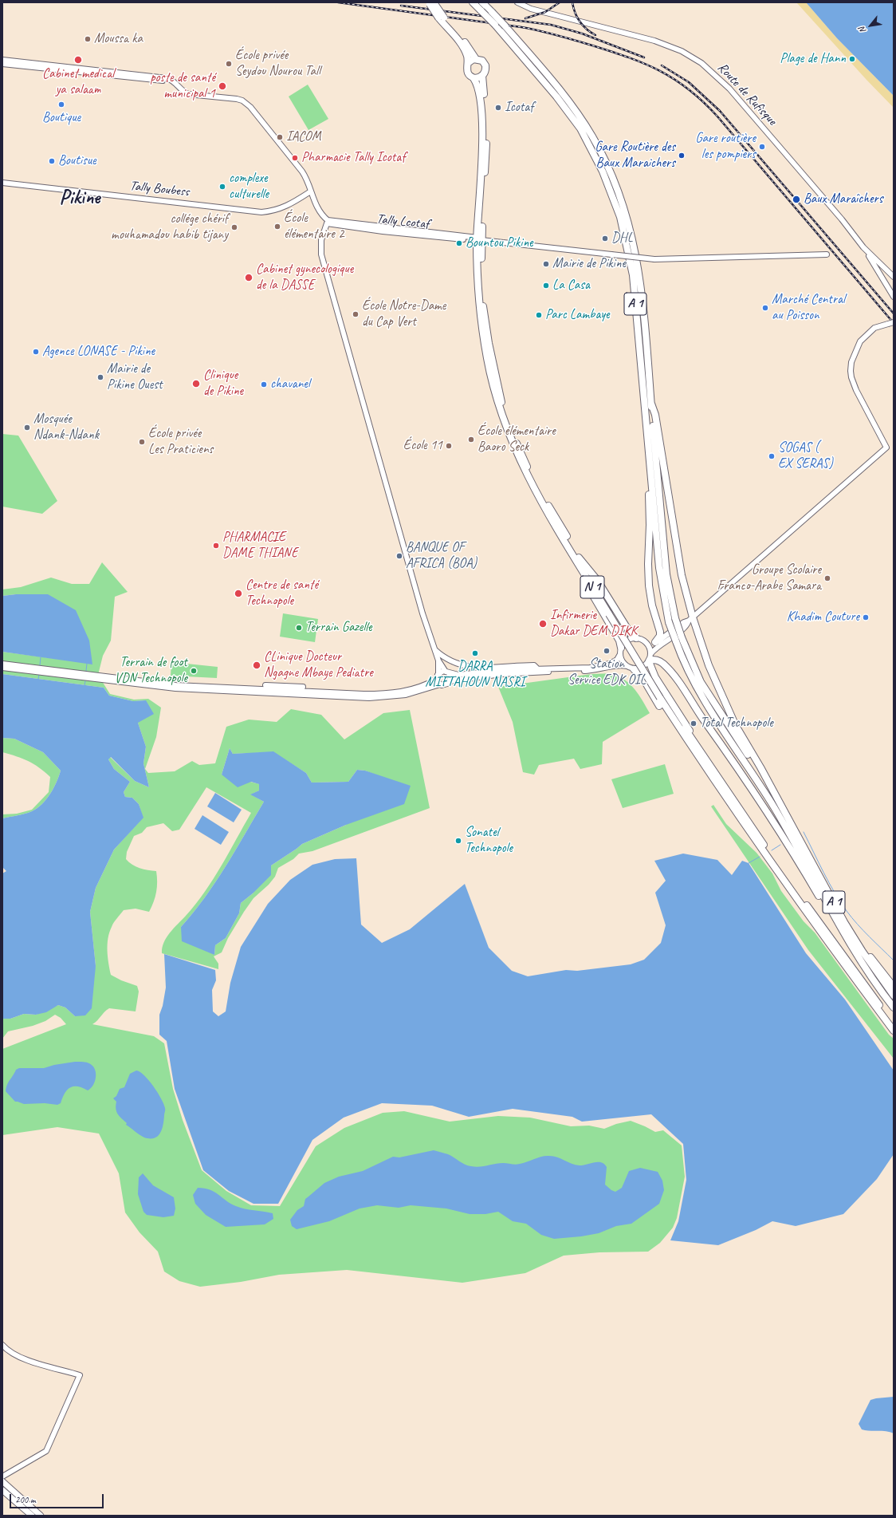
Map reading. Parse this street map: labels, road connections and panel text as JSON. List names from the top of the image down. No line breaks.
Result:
{"streets":{"highway":["A 1","N 1"],"main road":["Route de Rufisque","Tally Boubess","Tally Lcotaf"]},"districts":["Pikine"],"places":["Moussa ka","Plage de Hann","Cabinet medical ya salaam","École privée Seydou Nourou Tall","poste de santé municipal 1","Boutique","Icotaf","IACOM","Gare routière les pompiers","Gare Routière des Baux Maraichers","Pharmacie Tally Icotaf","Boutisue","complexe culturelle","Baux Maraîchers","École élémentaire 2","collége chérif mouhamadou habib tijany","DHL","Bountou Pikine","Mairie de Pikine","Cabinet gynecologique de la DASSE","La Casa","Marché Central au Poisson","École Notre-Dame du Cap Vert","Parc Lambaye","Agence LONASE - Pikine","Mairie de Pikine Ouest","Clinique de Pikine","chavanel","Mosquée Ndank-Ndank","École élémentaire Baoro Seck","École privée Les Praticiens","École 11","SOGAS ( EX SERAS)","PHARMACIE DAME THIANE","BANQUE OF AFRICA (BOA)","Groupe Scolaire Franco-Arabe Samara","Centre de santé Technopole","Khadim Couture","Infirmerie Dakar DEM DIKK","Terrain Gazelle","Station Service EDK OIL","DARRA MIFTAHOUN NASRI","CLinique Docteur Ngagne Mbaye Pediatre","Terrain de foot VDN Technopole","Total Technopole","Sonatel Technopole"],"scale_bar":"200 m","north":"bottom left"}
